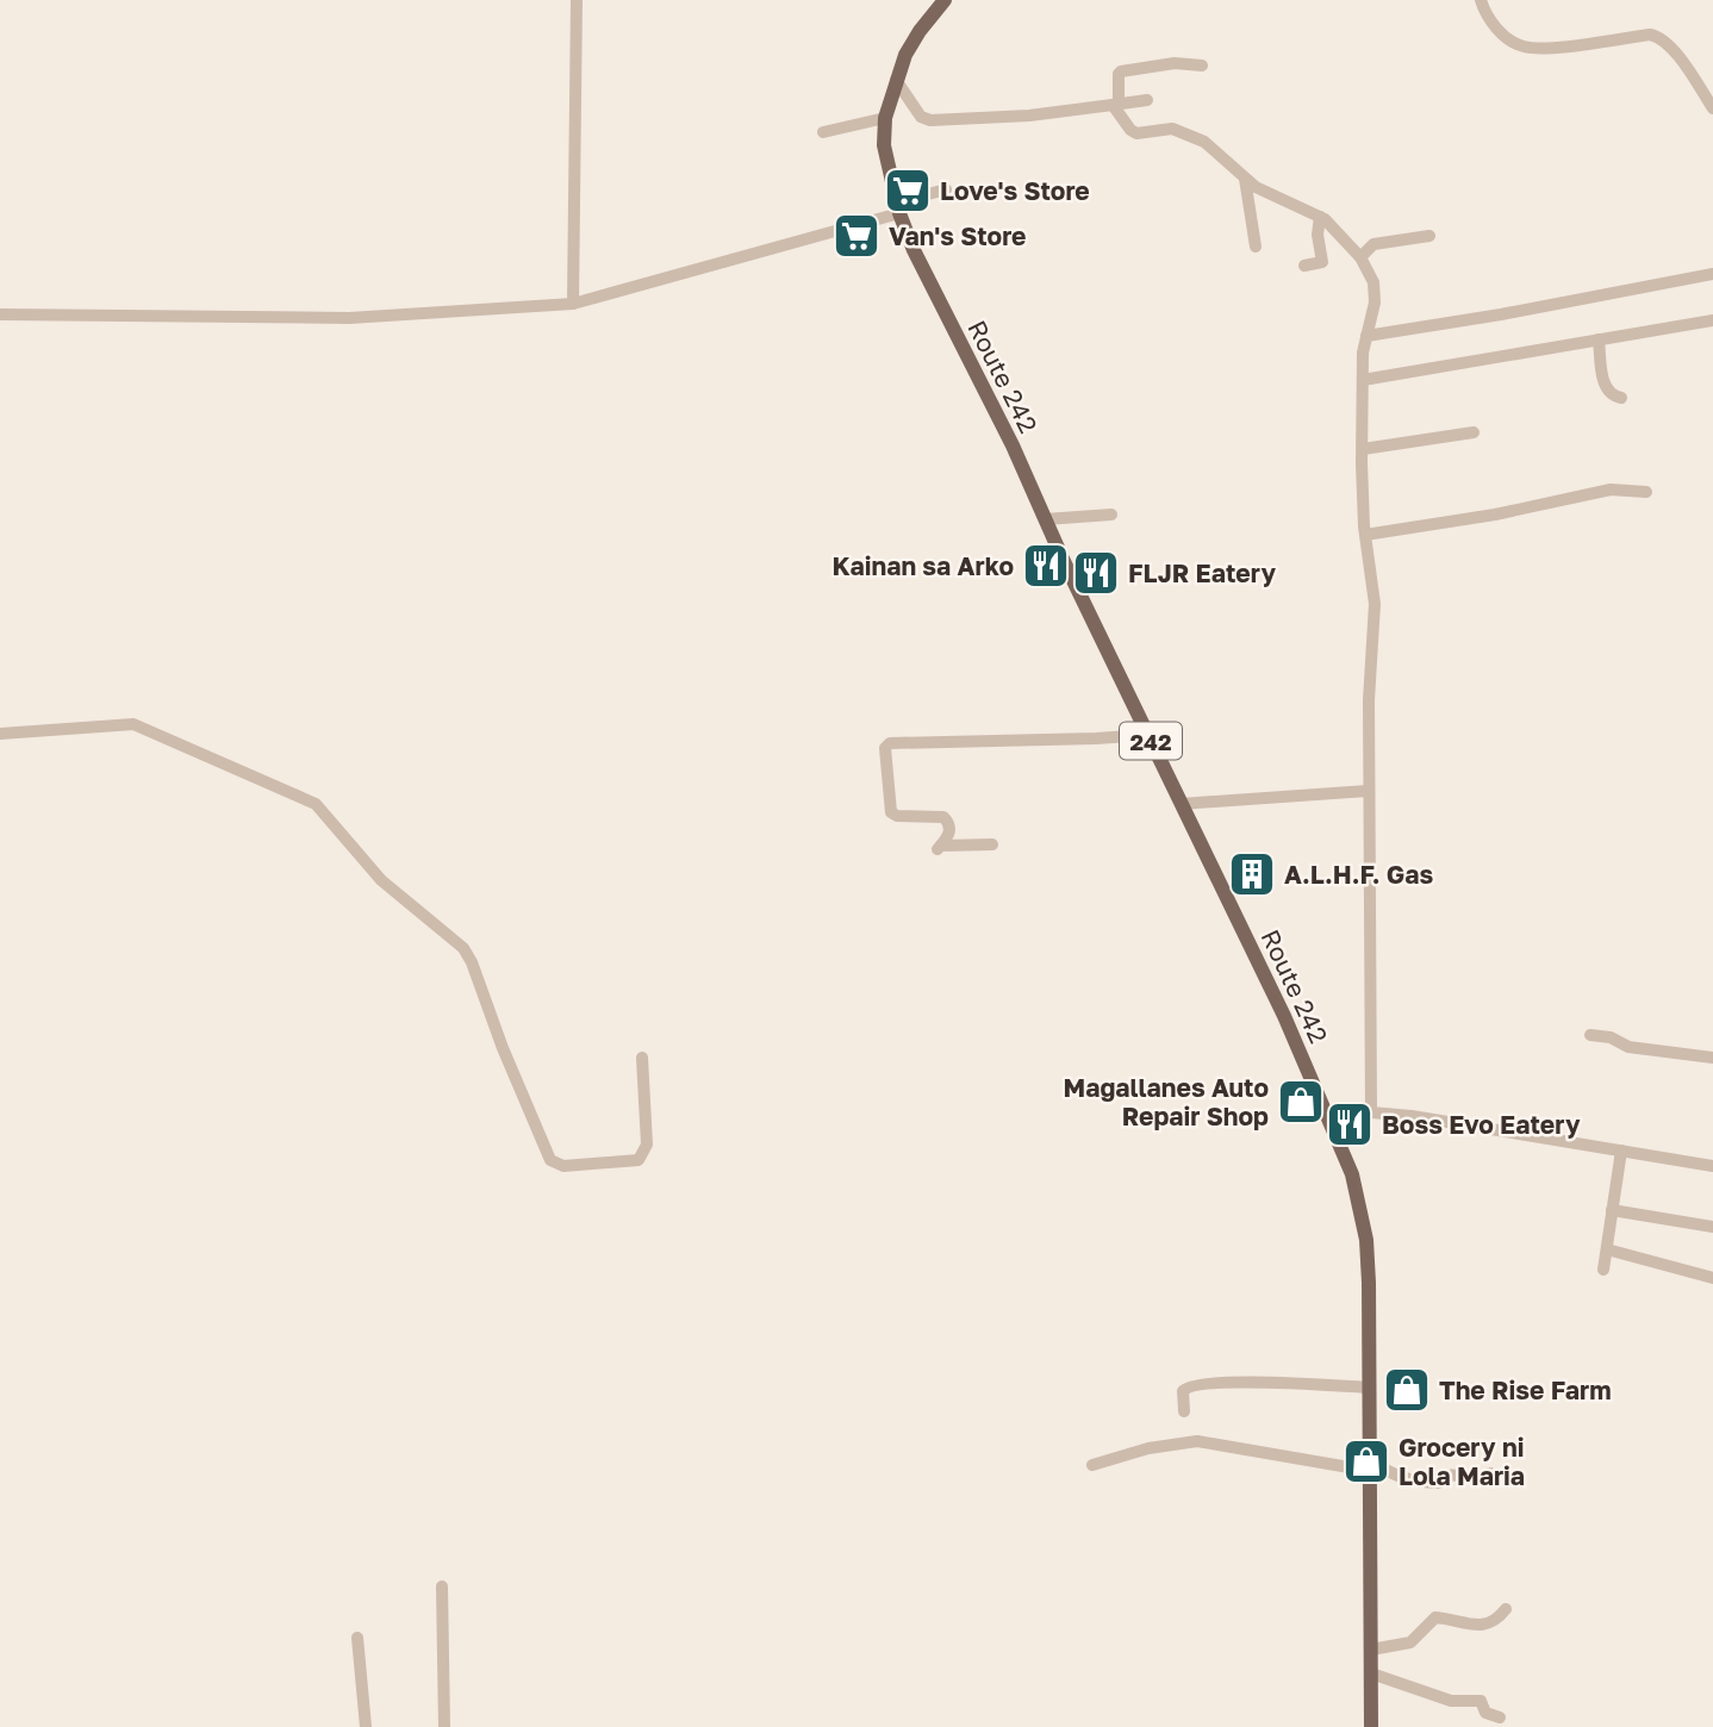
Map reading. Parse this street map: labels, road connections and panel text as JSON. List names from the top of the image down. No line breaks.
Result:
{"streets":{"main road":["Route 242","242"]},"places":{"supermarket":["Love's Store","Van's Store"],"restaurant":["Kainan sa Arko","FLJR Eatery","Boss Evo Eatery"],"building":["A.L.H.F. Gas"],"shop":["Magallanes Auto Repair Shop","The Rise Farm","Grocery ni Lola Maria"]}}
